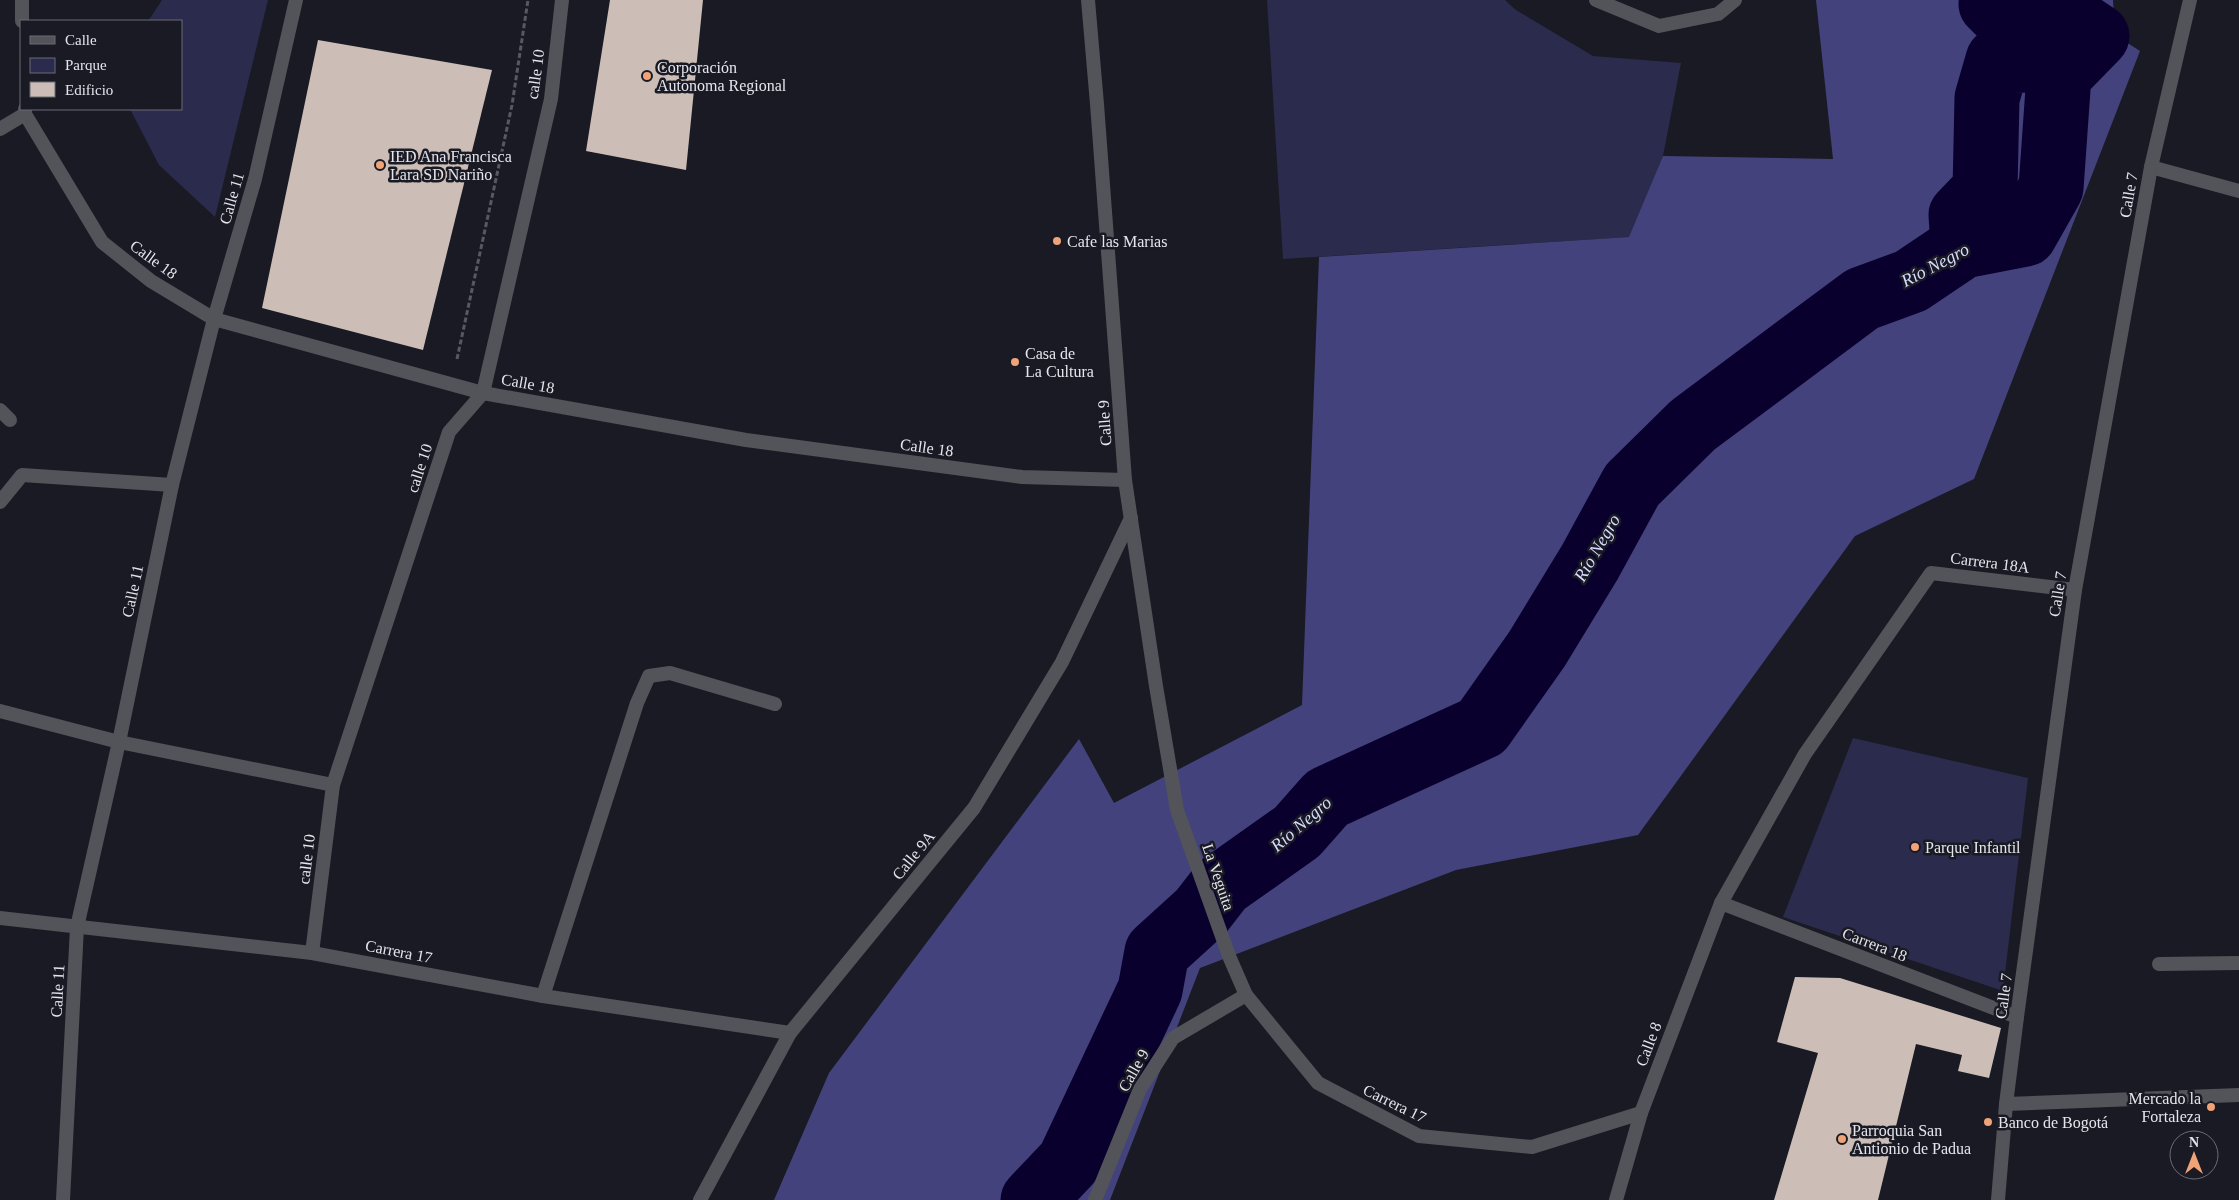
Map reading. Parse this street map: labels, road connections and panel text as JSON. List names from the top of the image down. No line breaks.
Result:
{"streets":{"street":["calle 10","Calle 7","Calle 11","Calle 18","Calle 9","Carrera 18A","Calle 9A","La Veguita","Carrera 18","Carrera 17","Calle 8"]},"crossings":[["calle 10","Calle 18"],["calle 10","Carrera 17"],["Calle 7","Carrera 18A"],["Calle 7","Carrera 18"],["Calle 11","Calle 18"],["Calle 11","Carrera 17"],["Calle 18","Calle 9"],["Calle 9","Calle 9A"],["Calle 9","La Veguita"],["Calle 9","Carrera 17"],["Carrera 18A","Calle 8"],["Calle 9A","Carrera 17"],["La Veguita","Carrera 17"],["Carrera 18","Calle 8"],["Carrera 17","Calle 8"]],"water":["Río Negro"],"places":["Corporación Autonoma Regional","IED Ana Francisca Lara SD Nariño","Cafe las Marias","Casa de La Cultura","Parque Infantil","Mercado la Fortaleza","Banco de Bogotá","Parroquia San Antionio de Padua"],"legend":["Calle","Parque","Edificio"],"north":"top"}
